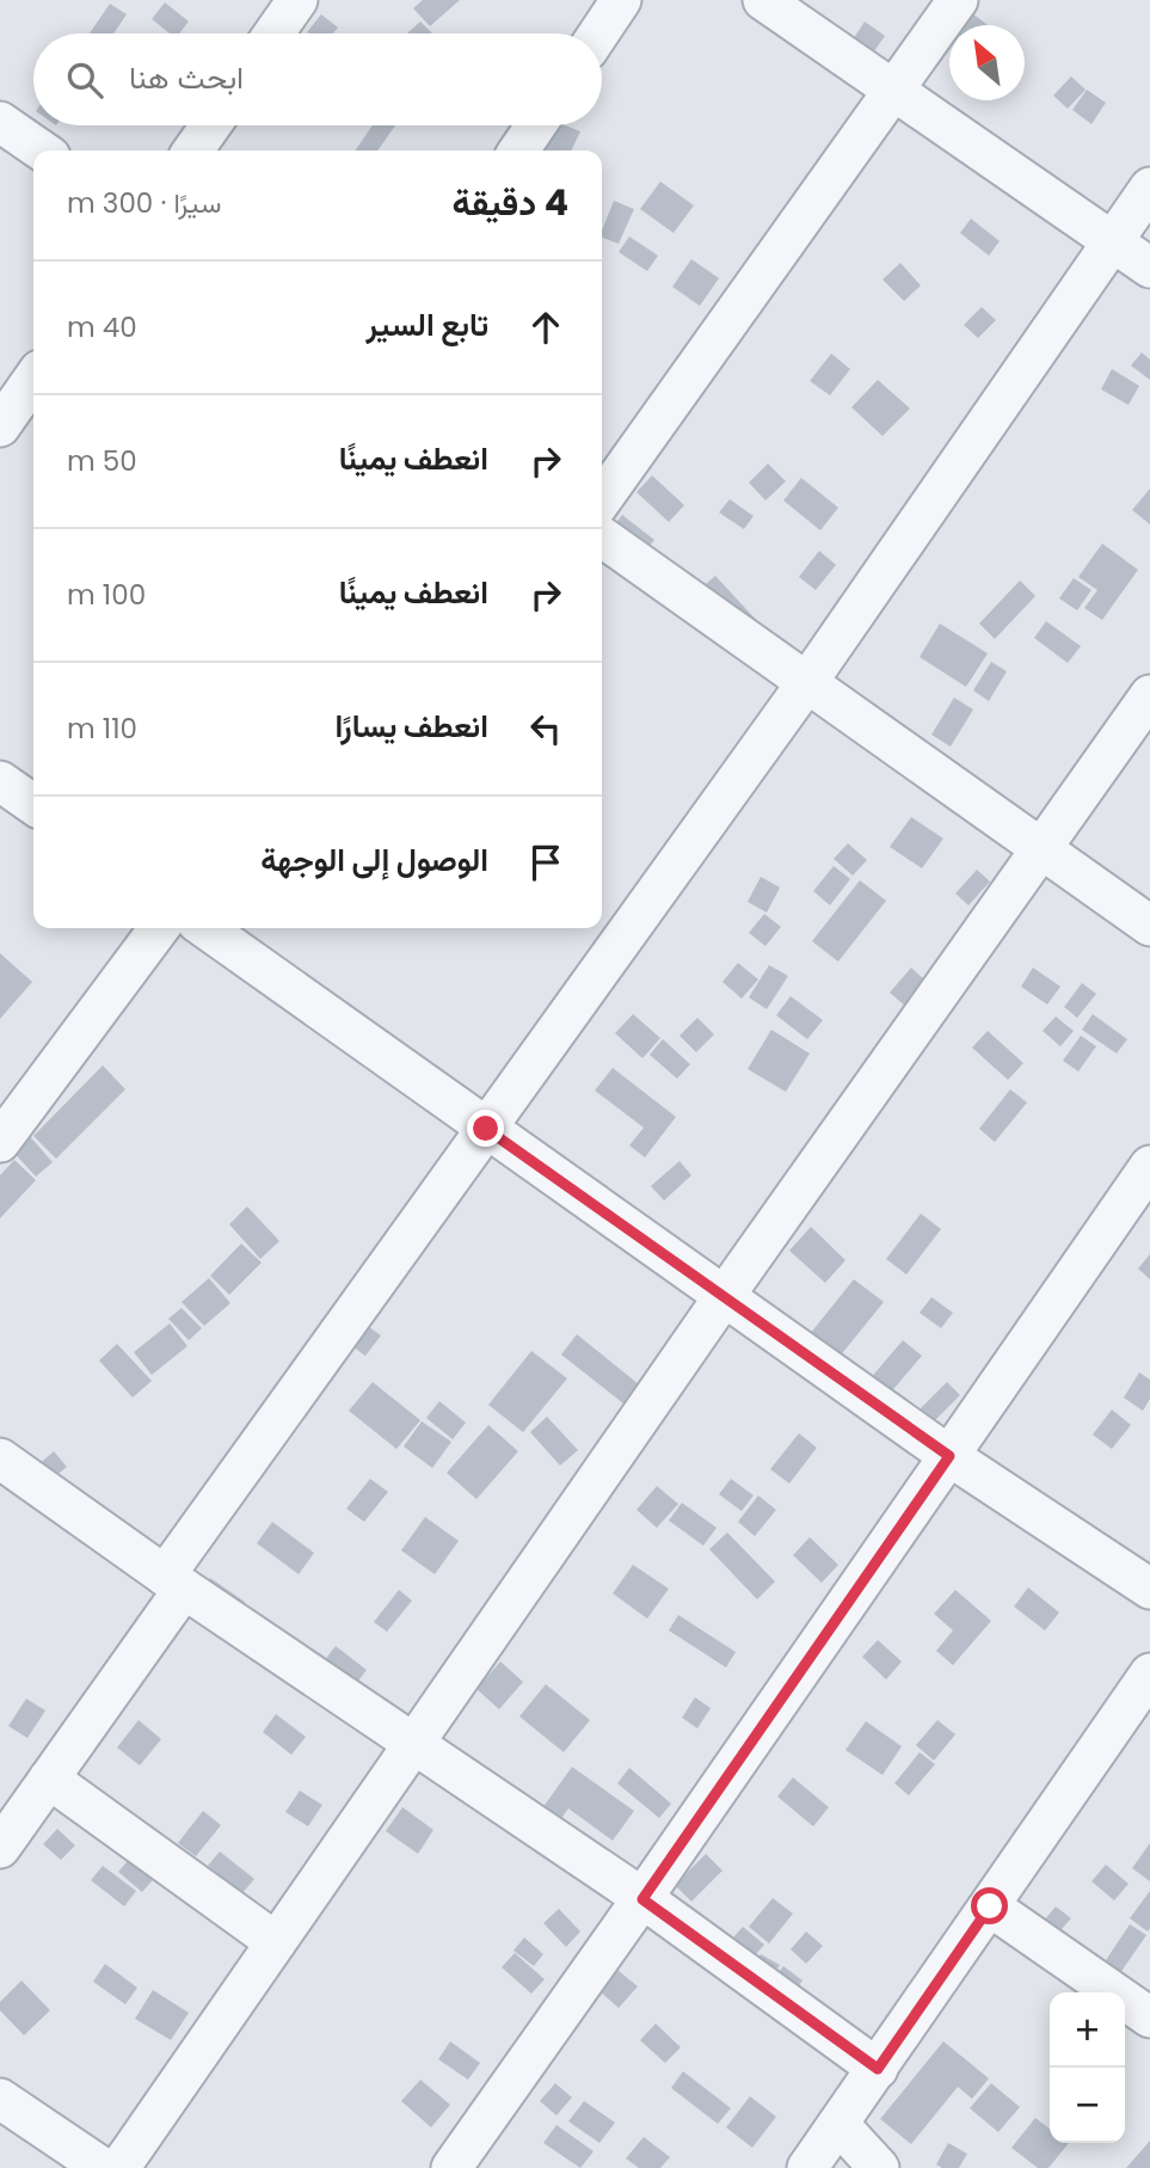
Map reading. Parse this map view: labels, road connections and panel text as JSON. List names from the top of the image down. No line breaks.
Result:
{"north":"top left","page":{"search":"ابحث هنا","heading":["4 دقيقة","سيرًا · 300 m"],"list":[["تابع السير","40 m"],["انعطف يمينًا","50 m"],["انعطف يمينًا","100 m"],["انعطف يسارًا","110 m"],"الوصول إلى الوجهة"],"map_buttons":["+","−"]}}
